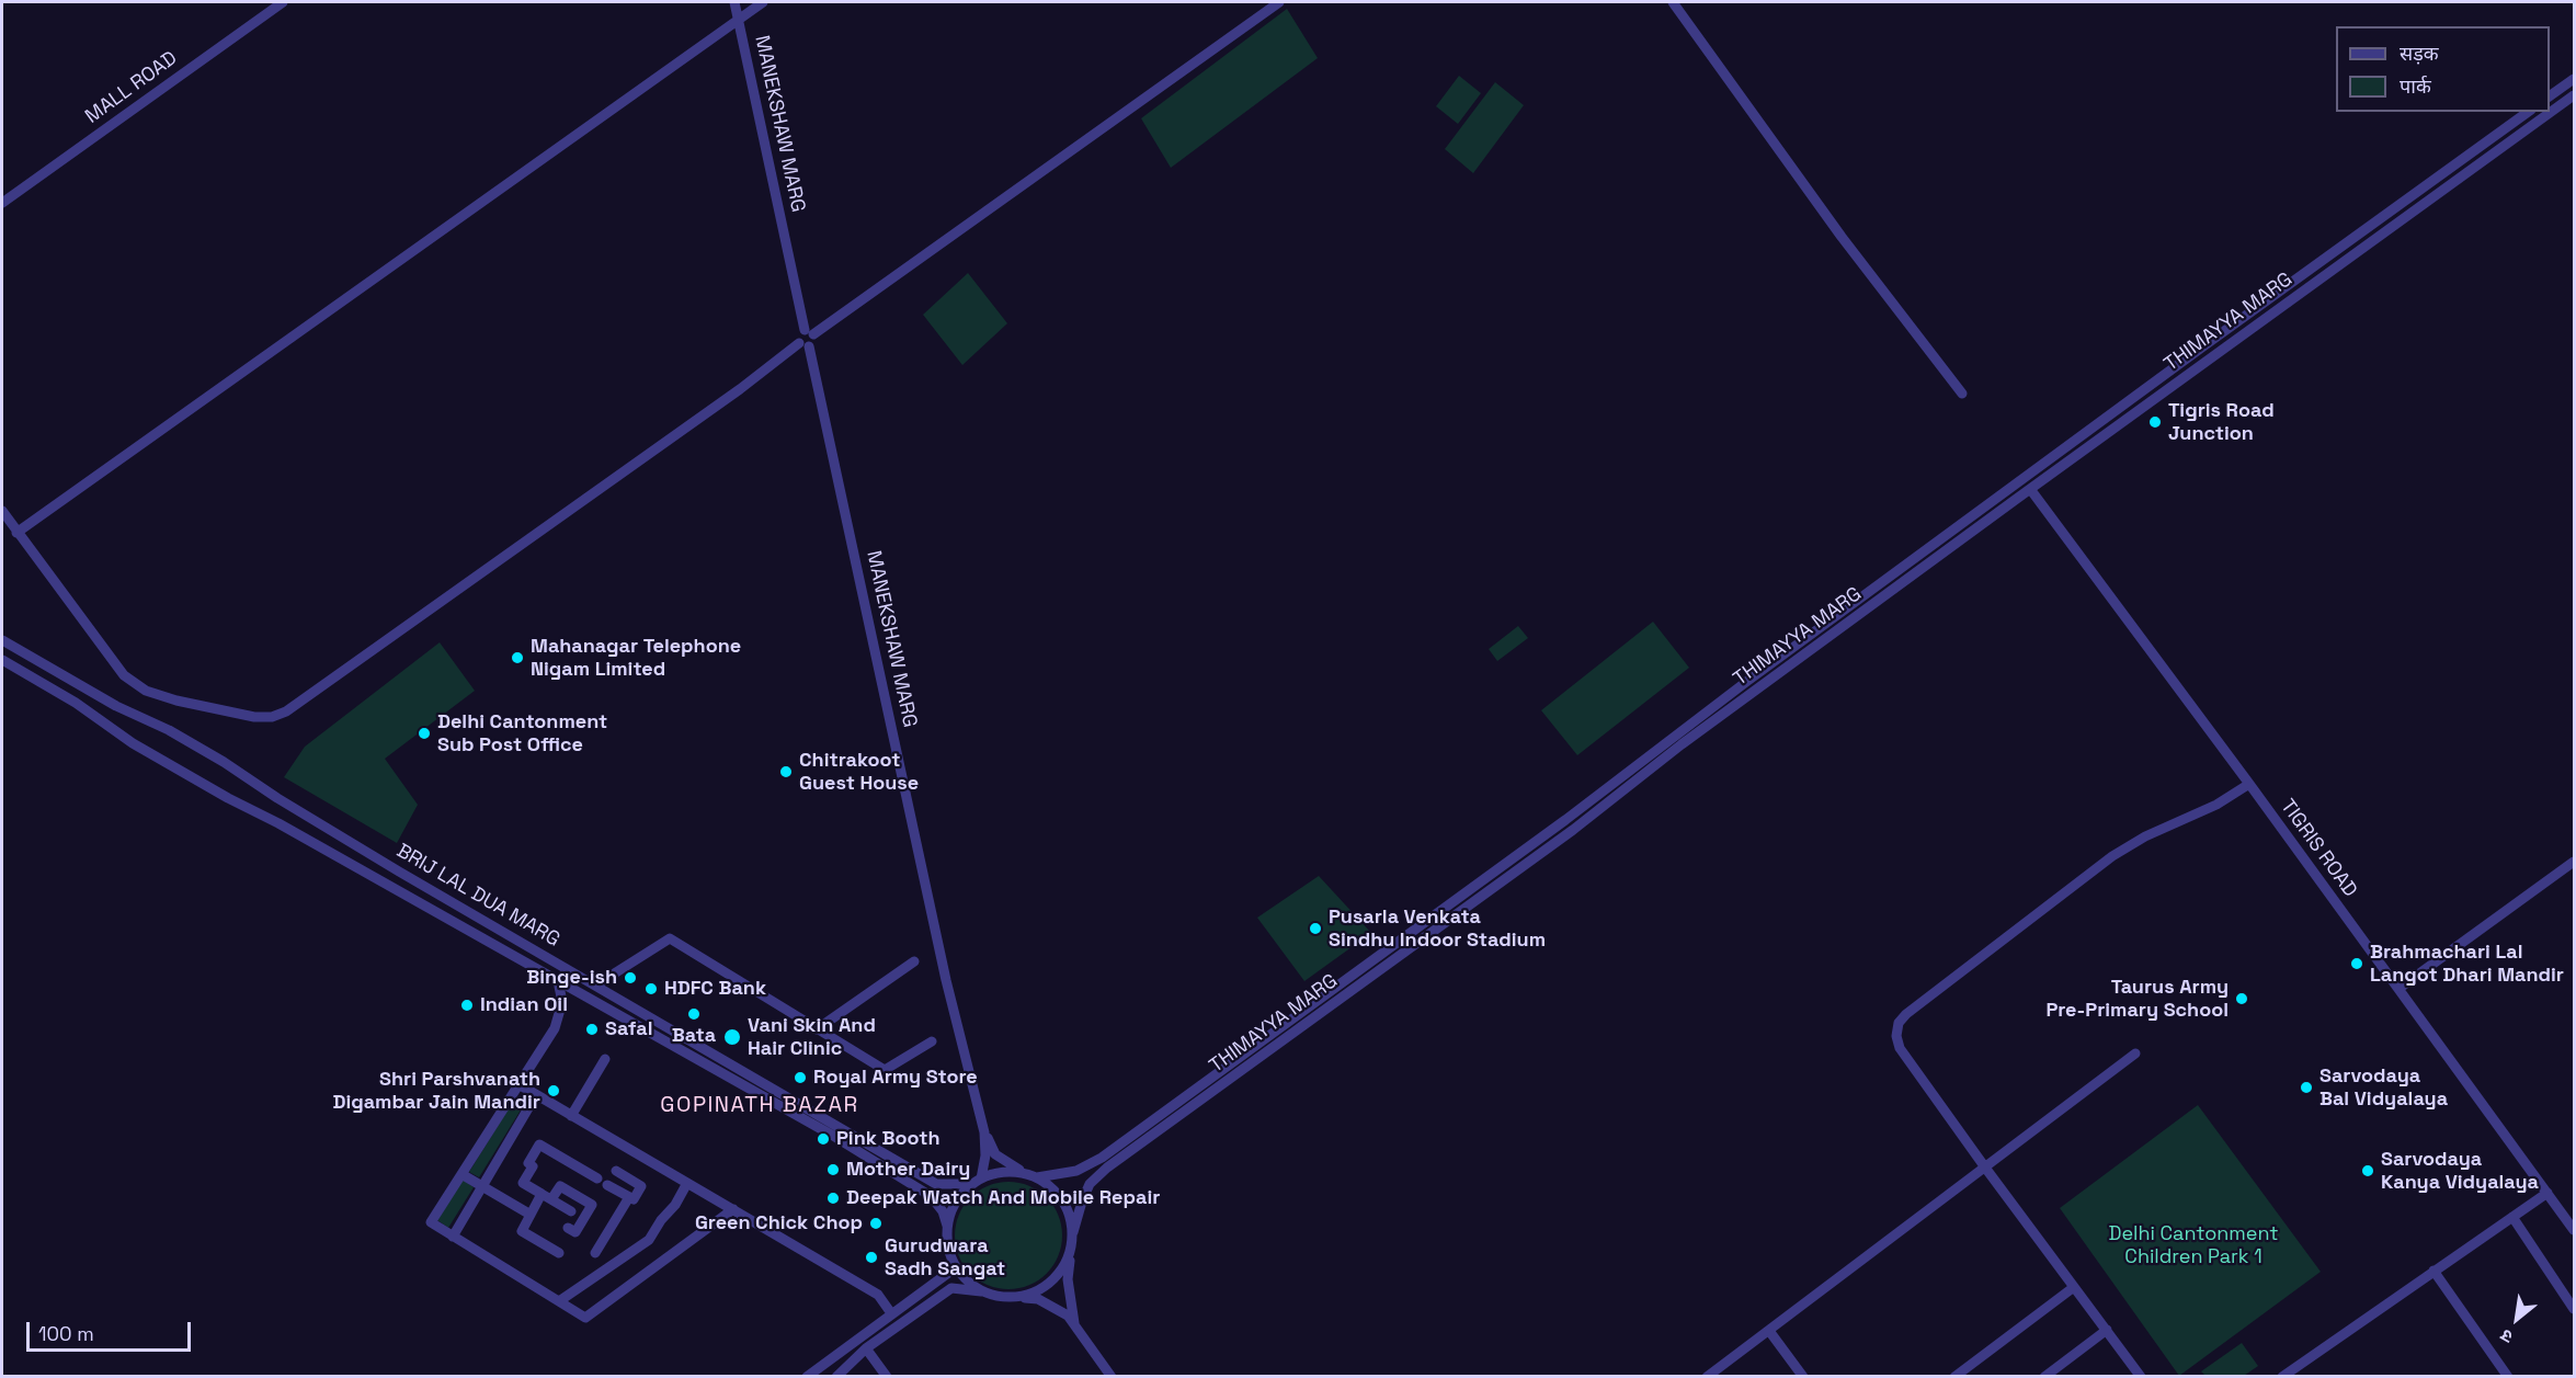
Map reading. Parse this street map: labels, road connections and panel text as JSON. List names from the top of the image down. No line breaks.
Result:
{"streets":{"street":["MALL ROAD","MANEKSHAW MARG","THIMAYYA MARG","TIGRIS ROAD","BRIJ LAL DUA MARG"]},"crossings":[["MANEKSHAW MARG","THIMAYYA MARG"],["MANEKSHAW MARG","BRIJ LAL DUA MARG"],["THIMAYYA MARG","TIGRIS ROAD"],["THIMAYYA MARG","BRIJ LAL DUA MARG"]],"districts":["GOPINATH BAZAR"],"parks":["Delhi Cantonment Children Park 1"],"places":["Tigris Road Junction","Mahanagar Telephone Nigam Limited","Delhi Cantonment Sub Post Office","Chitrakoot Guest House","Pusarla Venkata Sindhu Indoor Stadium","Brahmachari Lal Langot Dhari Mandir","Binge-ish","HDFC Bank","Taurus Army Pre-Primary School","Indian Oil","Bata","Safal","Vani Skin And Hair Clinic","Royal Army Store","Sarvodaya Bal Vidyalaya","Shri Parshvanath Digambar Jain Mandir","Pink Booth","Mother Dairy","Sarvodaya Kanya Vidyalaya","Deepak Watch And Mobile Repair","Green Chick Chop","Gurudwara Sadh Sangat"],"legend":["सड़क","पार्क"],"scale_bar":"100 m","north":"bottom left"}
